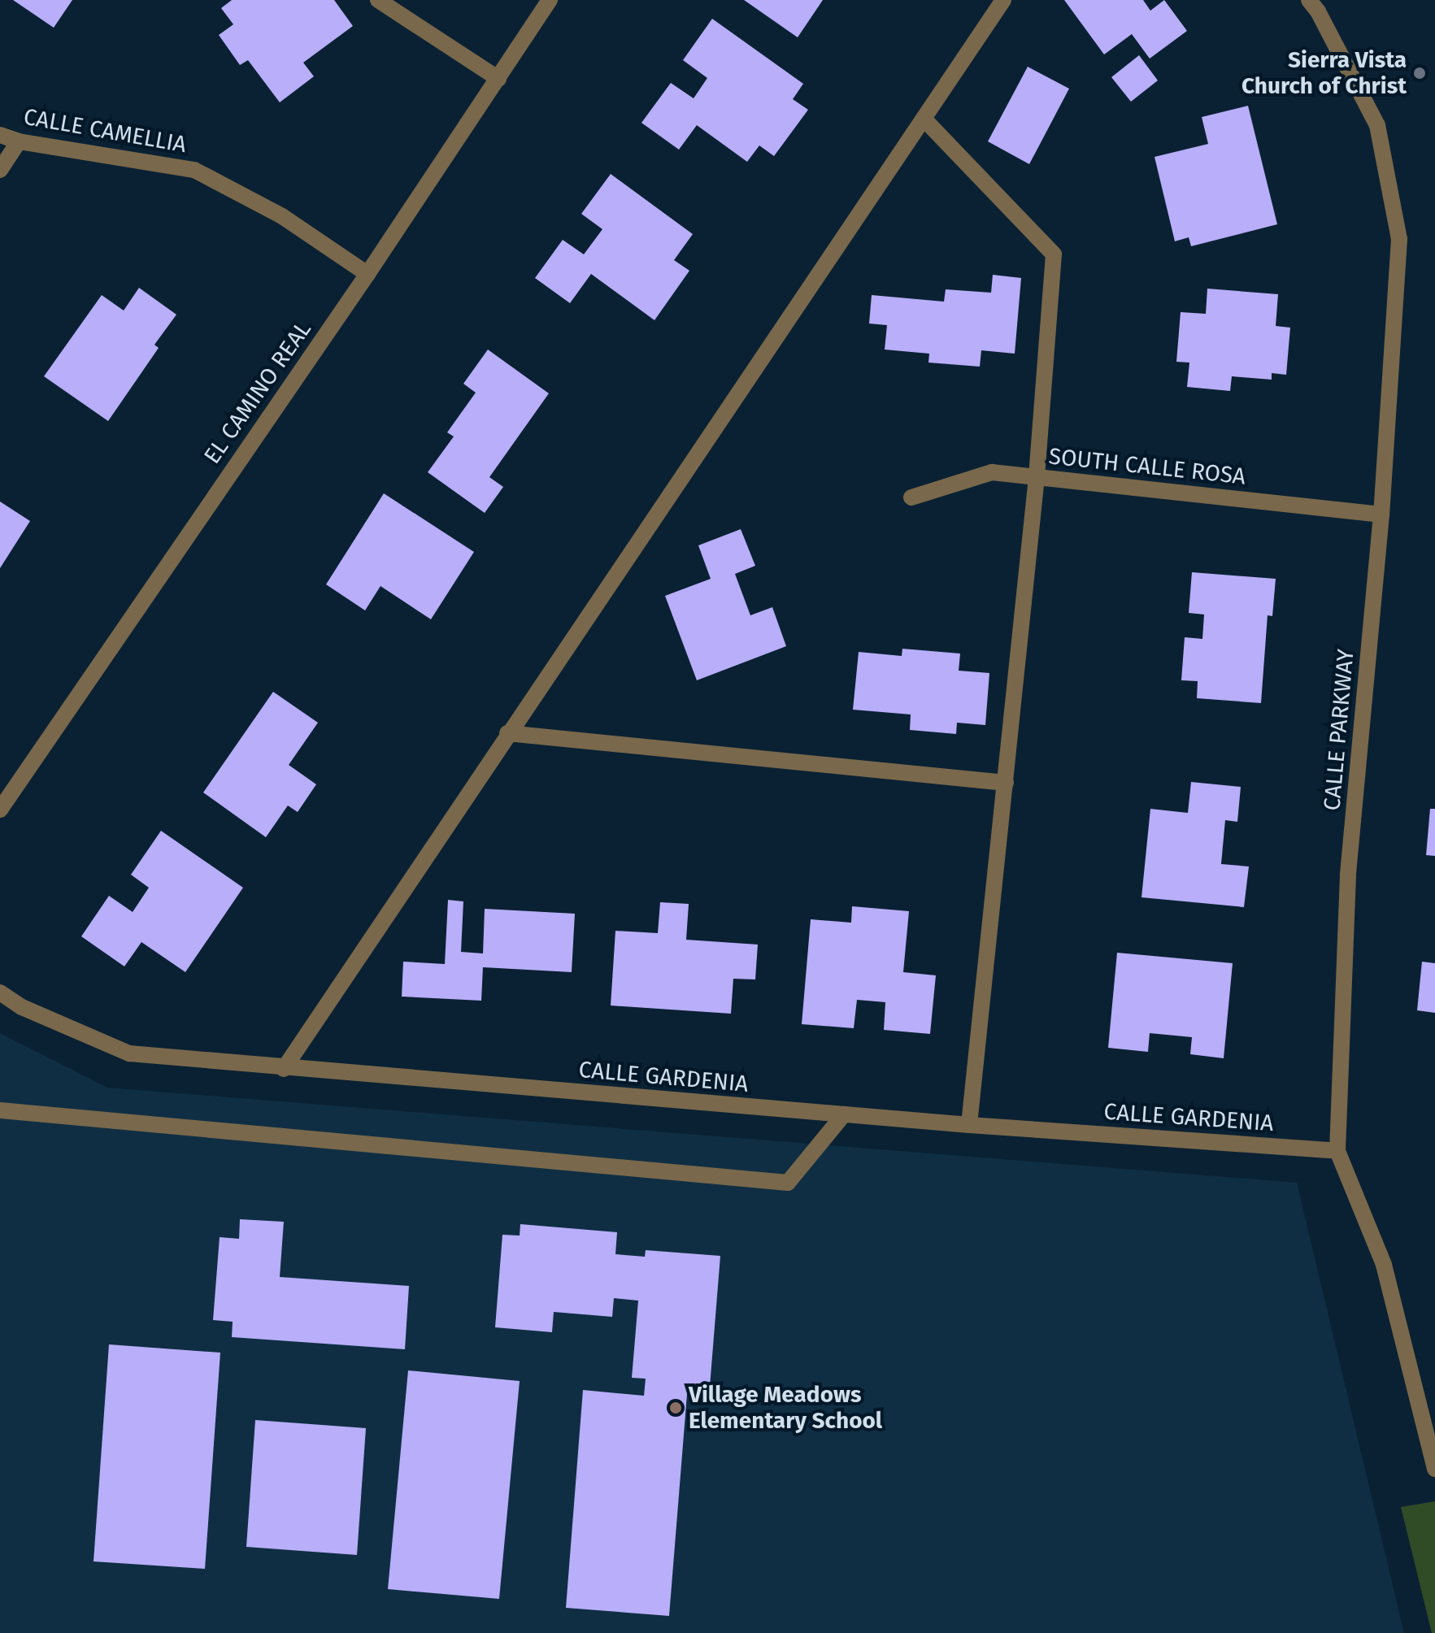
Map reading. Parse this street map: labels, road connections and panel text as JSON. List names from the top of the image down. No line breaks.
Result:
{"streets":{"street":["CALLE CAMELLIA","EL CAMINO REAL","SOUTH CALLE ROSA","CALLE PARKWAY","CALLE GARDENIA"]},"crossings":[["CALLE CAMELLIA","EL CAMINO REAL"],["SOUTH CALLE ROSA","CALLE PARKWAY"],["CALLE PARKWAY","CALLE GARDENIA"]],"places":["Sierra Vista Church of Christ","Village Meadows Elementary School"]}
